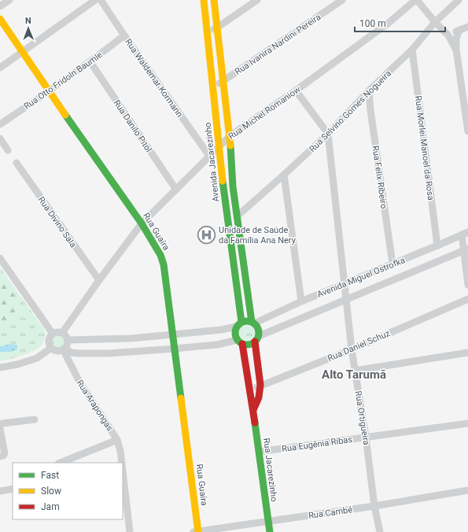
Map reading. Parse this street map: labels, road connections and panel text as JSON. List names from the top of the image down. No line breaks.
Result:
{"streets":{"street":["Rua Ivanira Nardini Pereira","Rua Waldemar Kormann","Rua Otto Fridoln Baumle","Rua Selvino Gomes Nogueira","Rua Michel Romaniow","Rua Danilo Pitol","Rua Morlei Manoel da Rosa","Avenida Jacarezinho","Rua Felix Ribeiro","Rua Divino Sala","Rua Guaíra","Avenida Miguel Ostrofka","Rua Daniel Schuz","Rua Arapongas","Rua Ortigueira","Rua Eugênia Ribas","Rua Jacarezinho","Rua Cambé"]},"crossings":[["Rua Ivanira Nardini Pereira","Avenida Jacarezinho"],["Rua Waldemar Kormann","Rua Otto Fridoln Baumle"],["Rua Waldemar Kormann","Rua Michel Romaniow"],["Rua Otto Fridoln Baumle","Rua Danilo Pitol"],["Rua Otto Fridoln Baumle","Rua Guaíra"],["Rua Selvino Gomes Nogueira","Rua Morlei Manoel da Rosa"],["Rua Selvino Gomes Nogueira","Rua Felix Ribeiro"],["Rua Selvino Gomes Nogueira","Rua Ortigueira"],["Rua Michel Romaniow","Rua Danilo Pitol"],["Rua Michel Romaniow","Avenida Jacarezinho"],["Rua Michel Romaniow","Rua Divino Sala"],["Rua Michel Romaniow","Rua Guaíra"],["Rua Michel Romaniow","Rua Arapongas"],["Rua Morlei Manoel da Rosa","Avenida Miguel Ostrofka"],["Avenida Jacarezinho","Avenida Miguel Ostrofka"],["Avenida Jacarezinho","Rua Jacarezinho"],["Rua Felix Ribeiro","Avenida Miguel Ostrofka"],["Rua Guaíra","Rua Cambé"],["Avenida Miguel Ostrofka","Rua Ortigueira"],["Avenida Miguel Ostrofka","Rua Jacarezinho"],["Rua Daniel Schuz","Rua Ortigueira"],["Rua Daniel Schuz","Rua Jacarezinho"],["Rua Ortigueira","Rua Eugênia Ribas"],["Rua Ortigueira","Rua Cambé"],["Rua Eugênia Ribas","Rua Jacarezinho"],["Rua Jacarezinho","Rua Cambé"]],"districts":["Alto Tarumã"],"places":{"hospital":["Unidade de Saúde da Família Ana Nery"]},"legend":["Fast","Slow","Jam"],"scale_bar":"100 m","north":"top"}
